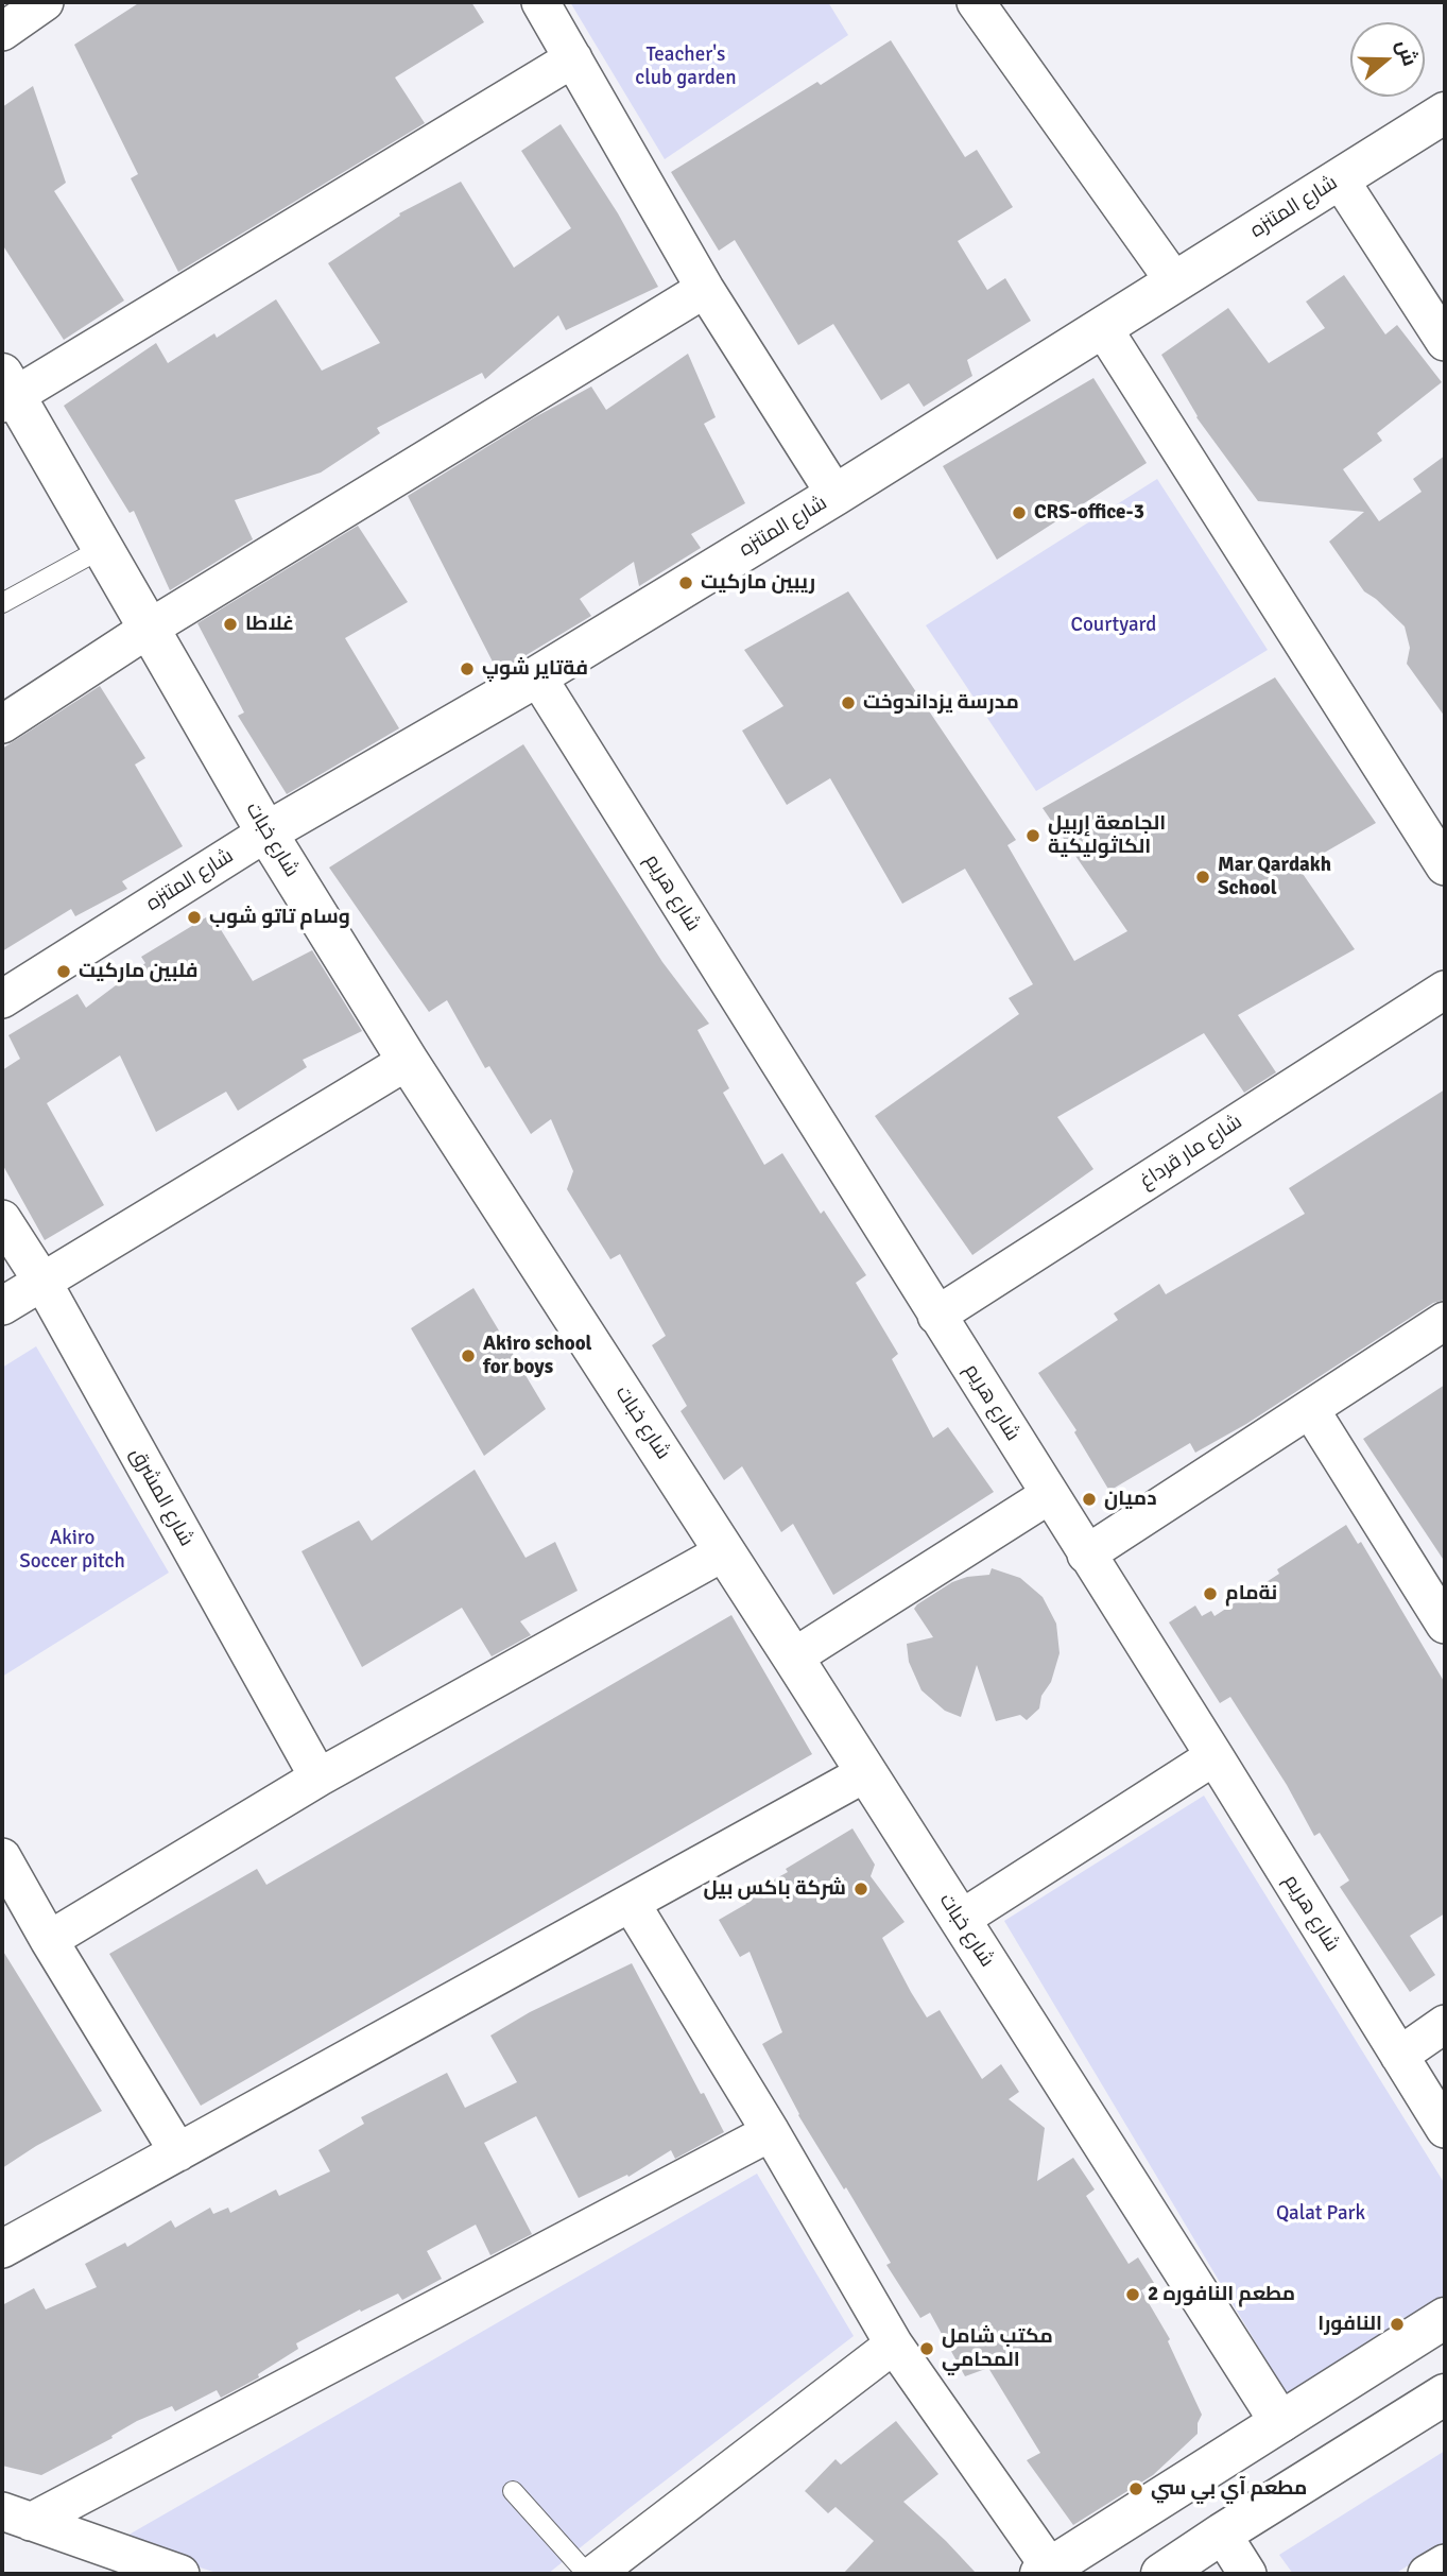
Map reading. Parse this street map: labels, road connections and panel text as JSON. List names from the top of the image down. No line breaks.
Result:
{"streets":{"street":["شارع المتنزه","شارع خبات","شارع هريم","شارع مار قرداغ","شارع المشرق"]},"crossings":[["شارع المتنزه","شارع خبات"],["شارع المتنزه","شارع هريم"],["شارع هريم","شارع مار قرداغ"]],"parks":["Teacher's club garden","Courtyard","Akiro Soccer pitch","Qalat Park"],"places":["CRS-office-3","ريبين ماركيت","غلاطا","فةتاير شوپ","مدرسة يزداندوخت","الجامعة إربيل الكاثوليكية","Mar Qardakh School","وسام تاتو شوب","فلبين ماركيت","Akiro school for boys","دميان","نةمام","شركة باكس بيل","مطعم النافوره 2","النافورا","مكتب شامل المحامي","مطعم آي بي سي"],"north":"right"}
